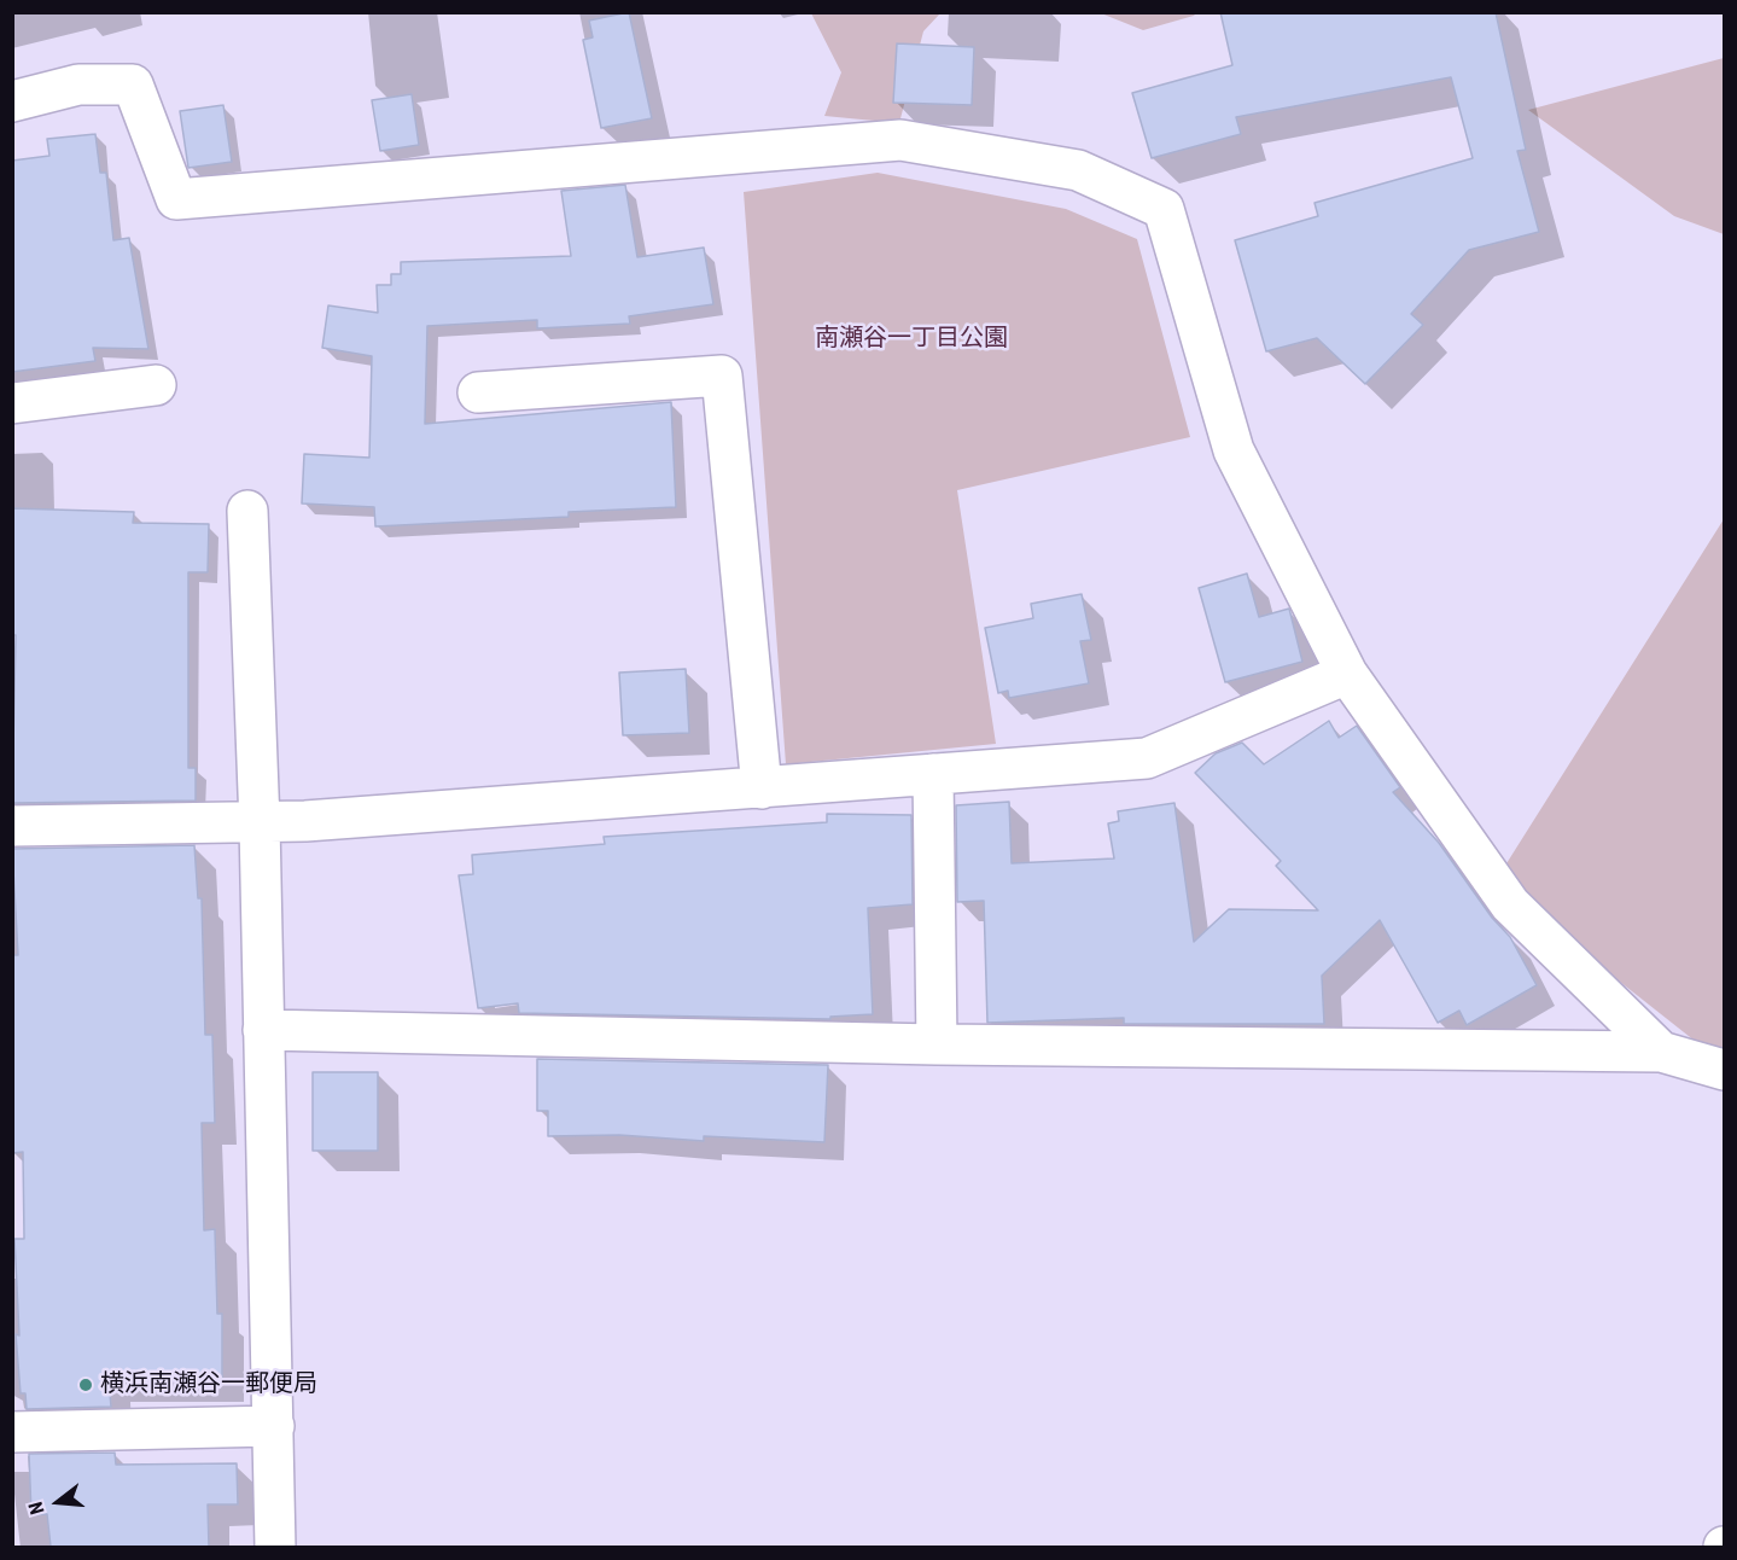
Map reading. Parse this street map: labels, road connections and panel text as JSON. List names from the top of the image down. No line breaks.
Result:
{"parks":["南瀬谷一丁目公園"],"places":["横浜南瀬谷一郵便局"],"north":"left"}
